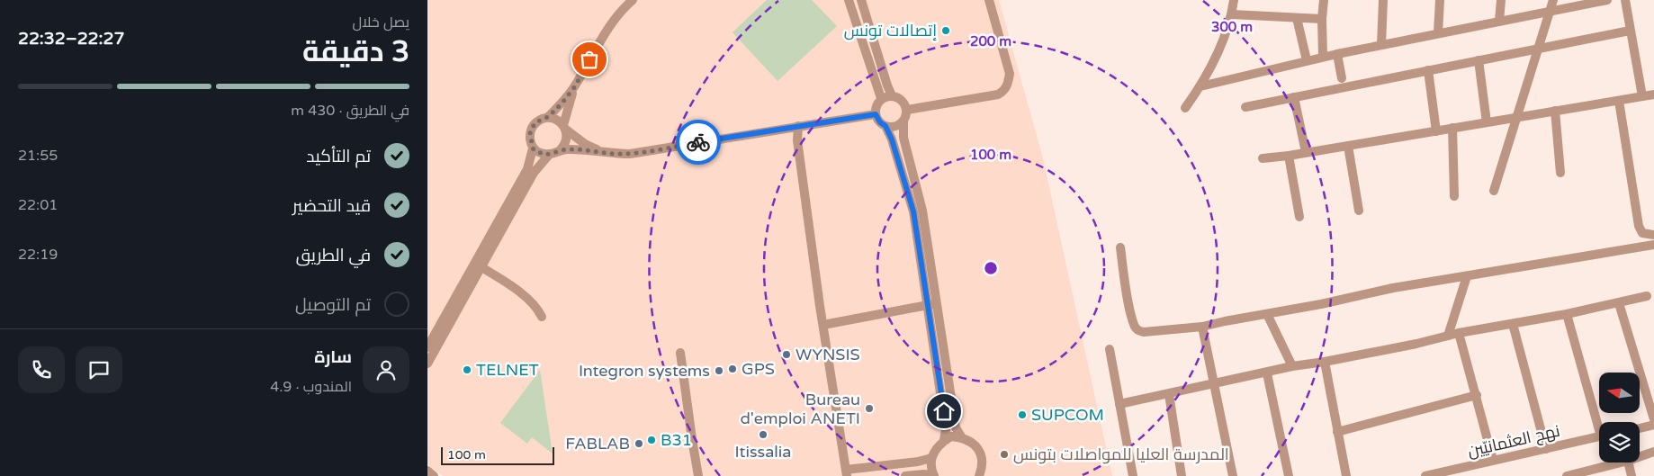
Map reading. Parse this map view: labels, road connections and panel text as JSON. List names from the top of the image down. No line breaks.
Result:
{"streets":{"street":["نهج العثمانيّين"]},"places":["إتصالات تونس","WYNSIS","GPS","TELNET","Integron systems","Bureau d'emploi ANETI","SUPCOM","Itissalia","B31","FABLAB","المدرسة العليا للمواصلات بتونس"],"scale_bar":"100 m","north":"left","page":{"heading":["3 دقيقة","يصل خلال","22:27–22:32"],"panel":["سارة","المندوب · 4.9"],"bar":"في الطريق · 430 m","list":[["تم التأكيد","21:55"],["قيد التحضير","22:01"],["في الطريق","22:19"],"تم التوصيل"],"scale":"100 m"},"rings":["300 m","200 m","100 m"]}
